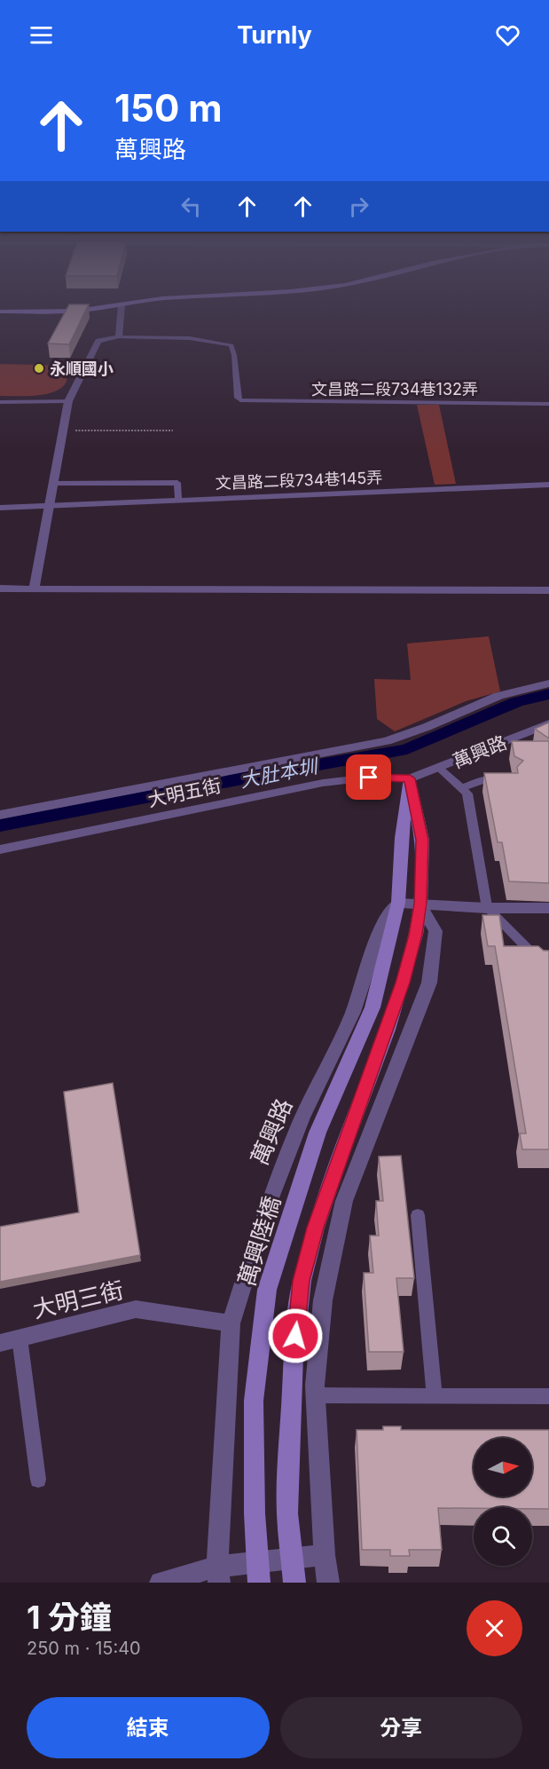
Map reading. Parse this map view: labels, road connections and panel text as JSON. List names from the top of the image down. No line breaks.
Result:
{"streets":{"street":["萬興路","大明五街","萬興陸橋","大明三街"],"lane":["文昌路二段734巷132弄","文昌路二段734巷145弄"]},"crossings":[["萬興路","大明五街"],["萬興路","萬興陸橋"],["萬興路","大明三街"]],"water":["大肚本圳"],"places":["永順國小"],"north":"right","page":{"header":"Turnly","turn":["150 m","萬興路"],"heading":["1 分鐘","250 m · 15:40"],"buttons":["結束","分享"]}}
